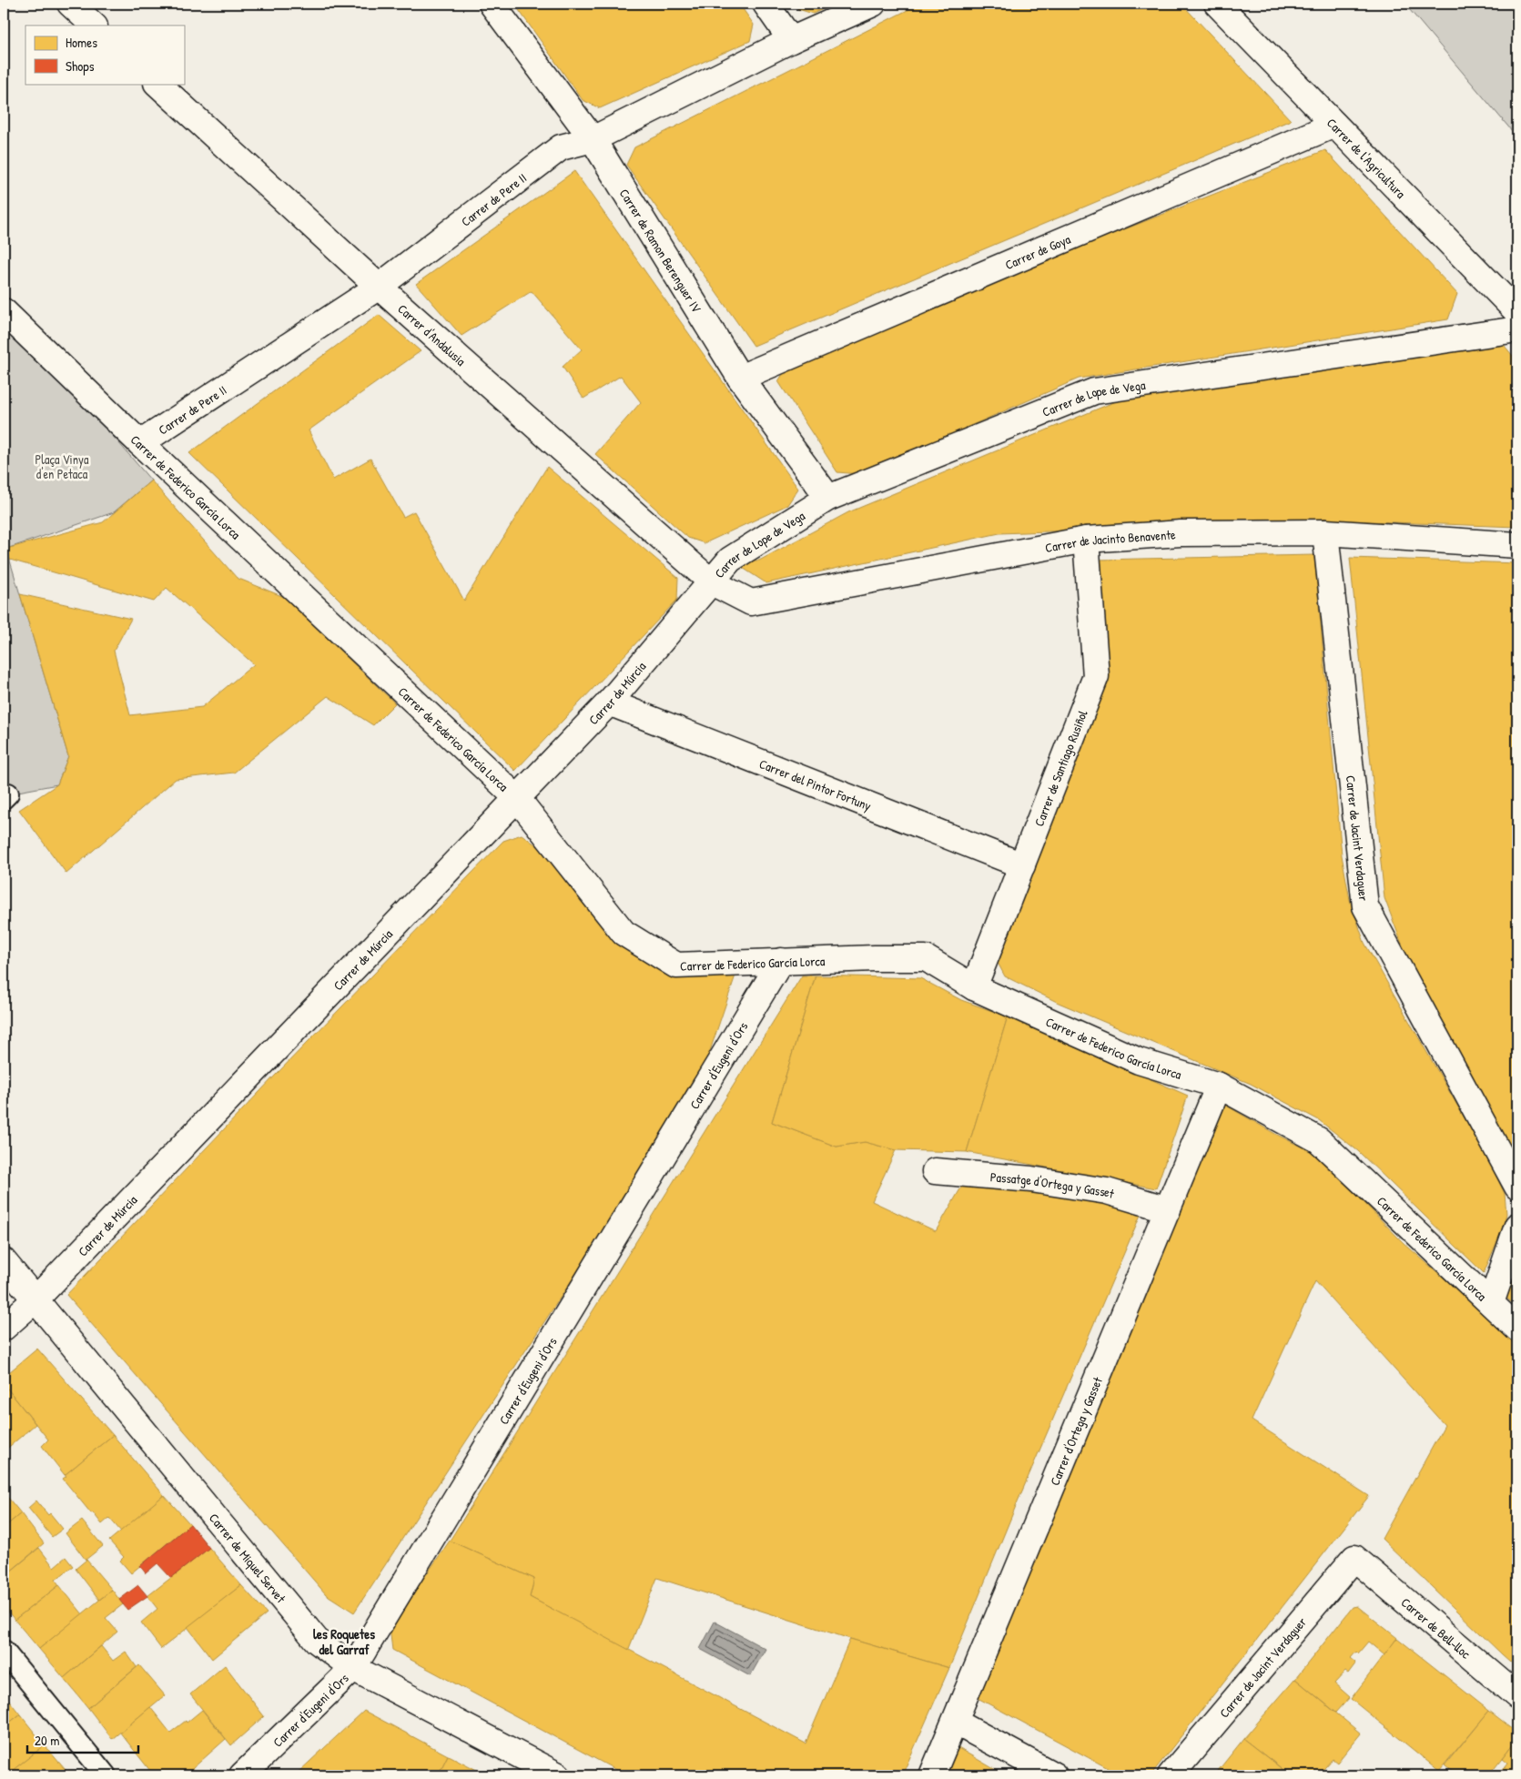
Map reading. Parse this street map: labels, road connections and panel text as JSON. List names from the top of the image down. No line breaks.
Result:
{"streets":{"street":["Carrer de l'Agricultura","Carrer de Pere II","Carrer de Ramon Berenguer IV","Carrer de Goya","Carrer d'Andalusia","Carrer de Lope de Vega","Carrer de Federico García Lorca","Carrer de Jacinto Benavente","Carrer de Múrcia","Carrer de Santiago Rusiñol","Carrer del Pintor Fortuny","Carrer de Jacint Verdaguer","Carrer d'Eugeni d'Ors","Passatge d'Ortega y Gasset","Carrer d'Ortega y Gasset","Carrer de Miquel Servet","Carrer de Bell-lloc"]},"crossings":[["Carrer de l'Agricultura","Carrer de Goya"],["Carrer de Pere II","Carrer de Ramon Berenguer IV"],["Carrer de Pere II","Carrer d'Andalusia"],["Carrer de Pere II","Carrer de Federico García Lorca"],["Carrer de Ramon Berenguer IV","Carrer de Goya"],["Carrer de Ramon Berenguer IV","Carrer de Lope de Vega"],["Carrer d'Andalusia","Carrer de Lope de Vega"],["Carrer d'Andalusia","Carrer de Jacinto Benavente"],["Carrer d'Andalusia","Carrer de Múrcia"],["Carrer de Lope de Vega","Carrer de Jacinto Benavente"],["Carrer de Lope de Vega","Carrer de Múrcia"],["Carrer de Federico García Lorca","Carrer de Múrcia"],["Carrer de Federico García Lorca","Carrer de Santiago Rusiñol"],["Carrer de Federico García Lorca","Carrer d'Eugeni d'Ors"],["Carrer de Federico García Lorca","Carrer d'Ortega y Gasset"],["Carrer de Jacinto Benavente","Carrer de Múrcia"],["Carrer de Jacinto Benavente","Carrer de Santiago Rusiñol"],["Carrer de Jacinto Benavente","Carrer de Jacint Verdaguer"],["Carrer de Múrcia","Carrer del Pintor Fortuny"],["Carrer de Múrcia","Carrer de Miquel Servet"],["Carrer de Santiago Rusiñol","Carrer del Pintor Fortuny"],["Carrer de Jacint Verdaguer","Carrer de Bell-lloc"],["Carrer d'Eugeni d'Ors","Carrer de Miquel Servet"],["Passatge d'Ortega y Gasset","Carrer d'Ortega y Gasset"]],"districts":["les Roquetes del Garraf"],"parks":["Plaça Vinya d'en Petaca"],"legend":["Homes","Shops"],"scale_bar":"20 m"}
